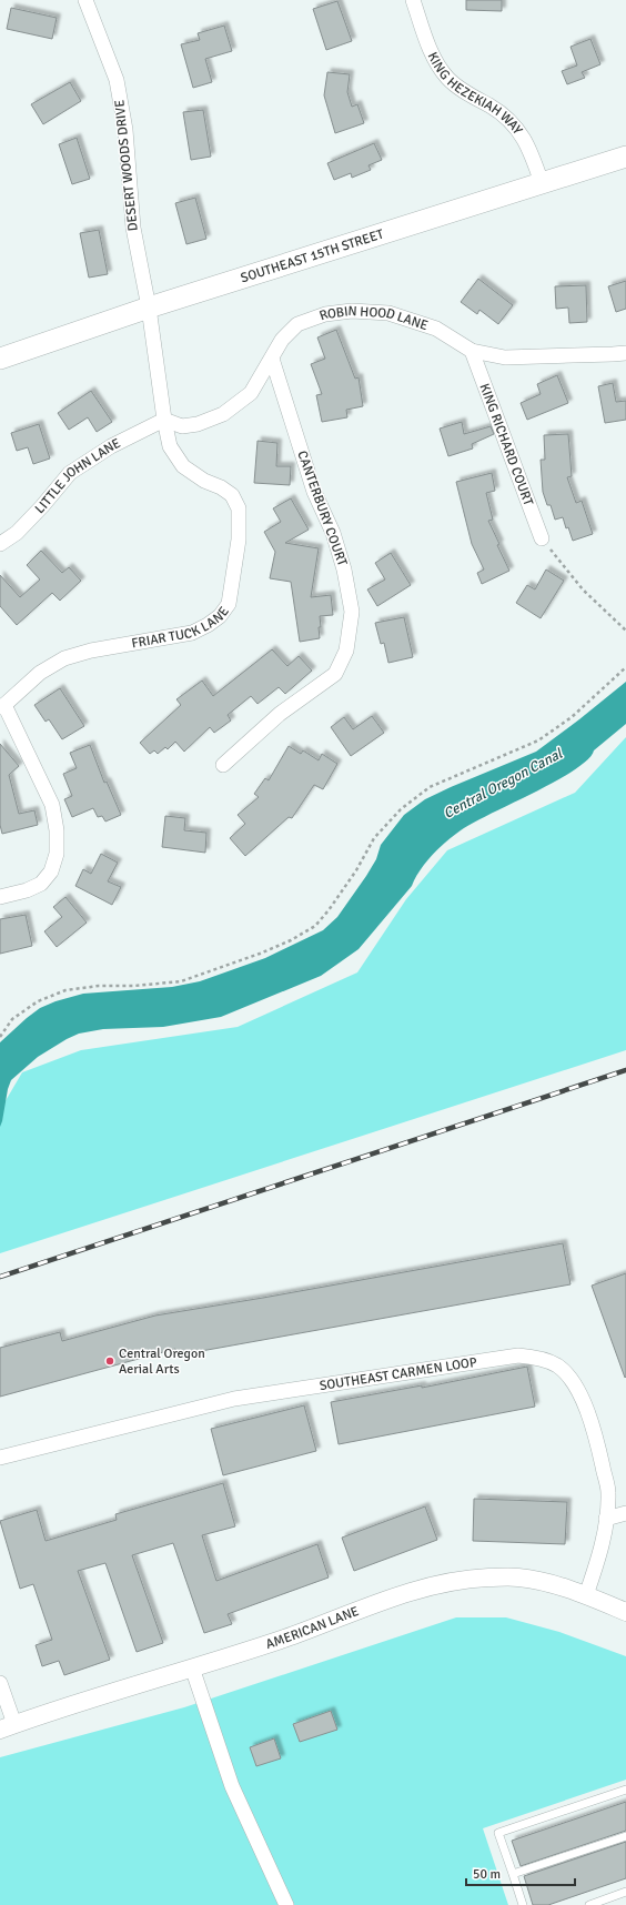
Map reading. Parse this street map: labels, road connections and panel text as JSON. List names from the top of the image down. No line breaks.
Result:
{"streets":{"main road":["SOUTHEAST 15TH STREET"],"street":["KING HEZEKIAH WAY","DESERT WOODS DRIVE","ROBIN HOOD LANE","KING RICHARD COURT","LITTLE JOHN LANE","CANTERBURY COURT","FRIAR TUCK LANE","SOUTHEAST CARMEN LOOP","AMERICAN LANE"]},"crossings":[["KING HEZEKIAH WAY","SOUTHEAST 15TH STREET"],["DESERT WOODS DRIVE","SOUTHEAST 15TH STREET"],["DESERT WOODS DRIVE","FRIAR TUCK LANE"],["SOUTHEAST 15TH STREET","FRIAR TUCK LANE"],["ROBIN HOOD LANE","KING RICHARD COURT"],["ROBIN HOOD LANE","LITTLE JOHN LANE"],["ROBIN HOOD LANE","CANTERBURY COURT"],["ROBIN HOOD LANE","FRIAR TUCK LANE"],["LITTLE JOHN LANE","FRIAR TUCK LANE"],["SOUTHEAST CARMEN LOOP","AMERICAN LANE"]],"water":["Central Oregon Canal"],"places":["Central Oregon Aerial Arts"],"scale_bar":"50 m"}
